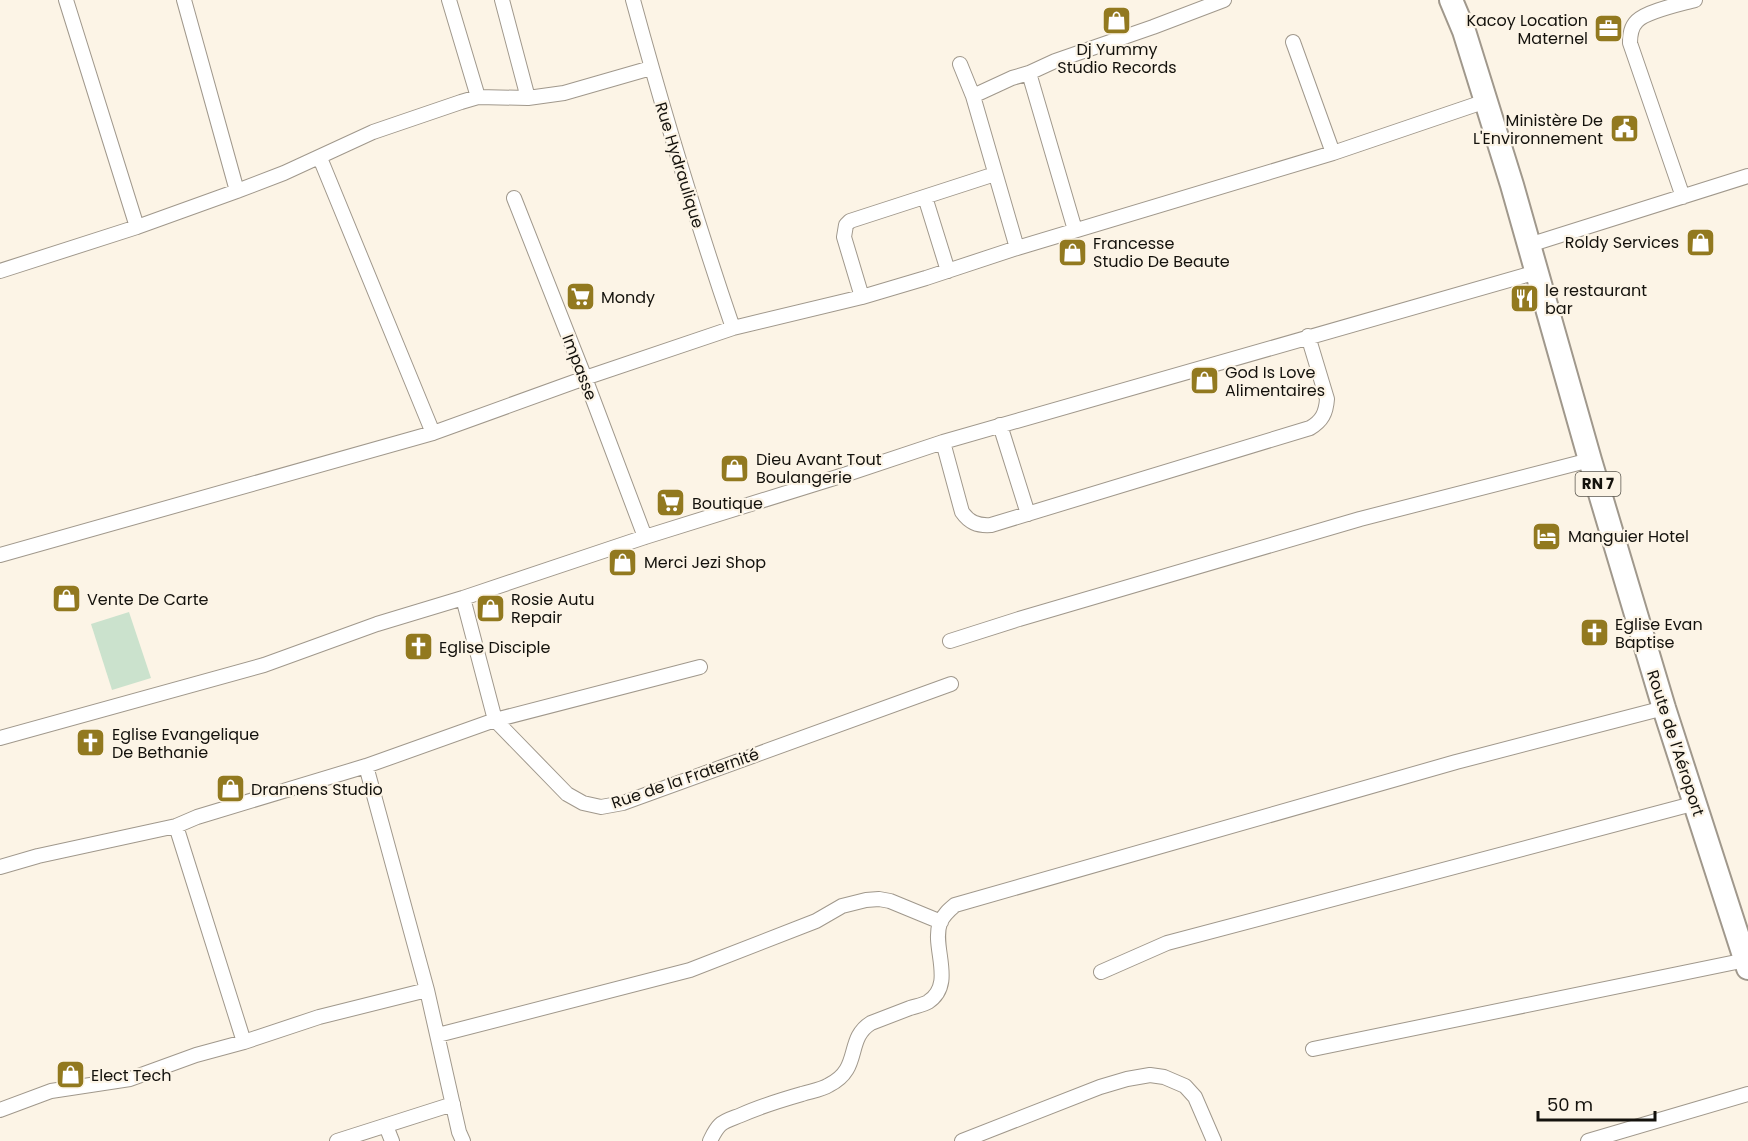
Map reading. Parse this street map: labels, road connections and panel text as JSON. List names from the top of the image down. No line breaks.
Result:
{"streets":{"main road":["RN 7","Route de l’Aéroport"],"street":["Rue Hydraulique","Impasse","Rue de la Fraternité"]},"places":{"shop":["Dj Yummy Studio Records","Roldy Services","Francesse Studio De Beaute","God Is Love Alimentaires","Dieu Avant Tout Boulangerie","Merci Jezi Shop","Vente De Carte","Rosie Autu Repair","Drannens Studio","Elect Tech"],"office":["Kacoy Location Maternel"],"public building":["Ministère De L'Environnement"],"supermarket":["Mondy","Boutique"],"restaurant":["le restaurant bar"],"hotel":["Manguier Hotel"],"church":["Eglise Evan Baptise","Eglise Disciple","Eglise Evangelique De Bethanie"]},"scale_bar":"50 m"}
